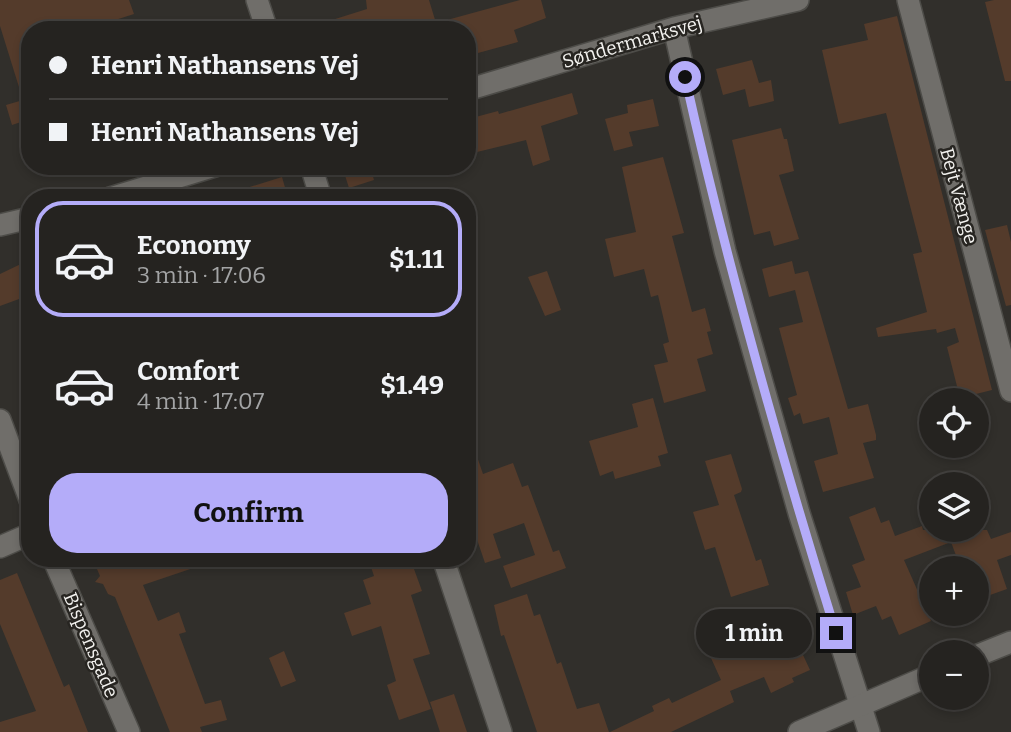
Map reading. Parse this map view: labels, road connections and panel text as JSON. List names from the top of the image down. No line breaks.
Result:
{"streets":{"street":["Søndermarksvej","Bejt Vænge","Bispensgade"]},"page":{"banner":["Henri Nathansens Vej","Henri Nathansens Vej"],"list":[{"name":"Economy","note":"3 min · 17:06","value":"$1.11"},{"name":"Comfort","note":"4 min · 17:07","value":"$1.49"}],"map_buttons":["+","−"],"buttons":"Confirm","bubble":"1 min"}}
